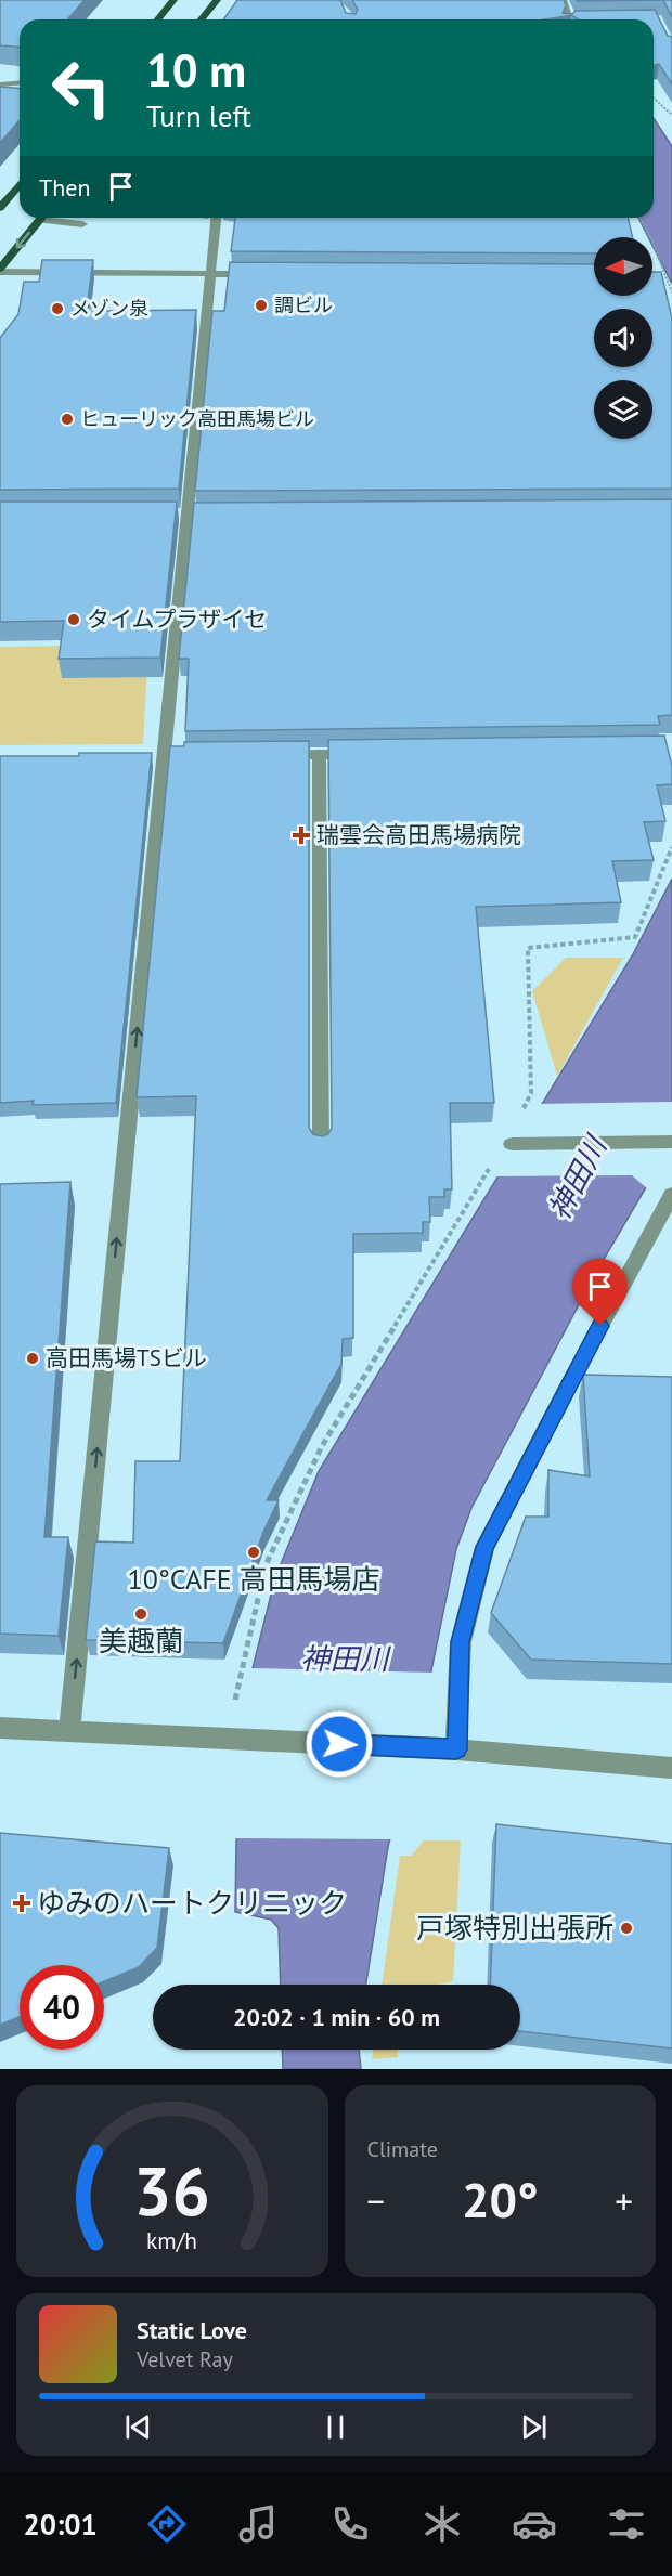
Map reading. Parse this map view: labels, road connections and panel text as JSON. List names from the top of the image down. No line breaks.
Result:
{"water":["神田川"],"places":{"other":["調ビル","メゾン泉","ヒューリック高田馬場ビル","タイムプラザイセ","高田馬場TSビル","10°CAFE 高田馬場店","美趣蘭","戸塚特別出張所"],"health":["瑞雲会高田馬場病院","ゆみのハートクリニック"]},"north":"left","page":{"turn":["10 m","Turn left"],"then":"Then","limit":"40","trip":"20:02 · 1 min · 60 m","tile":"Climate","heat":["−","20°","+"],"song":["Static Love","Velvet Ray"],"tabs":"20:01","gauge":["36","km/h"]}}
